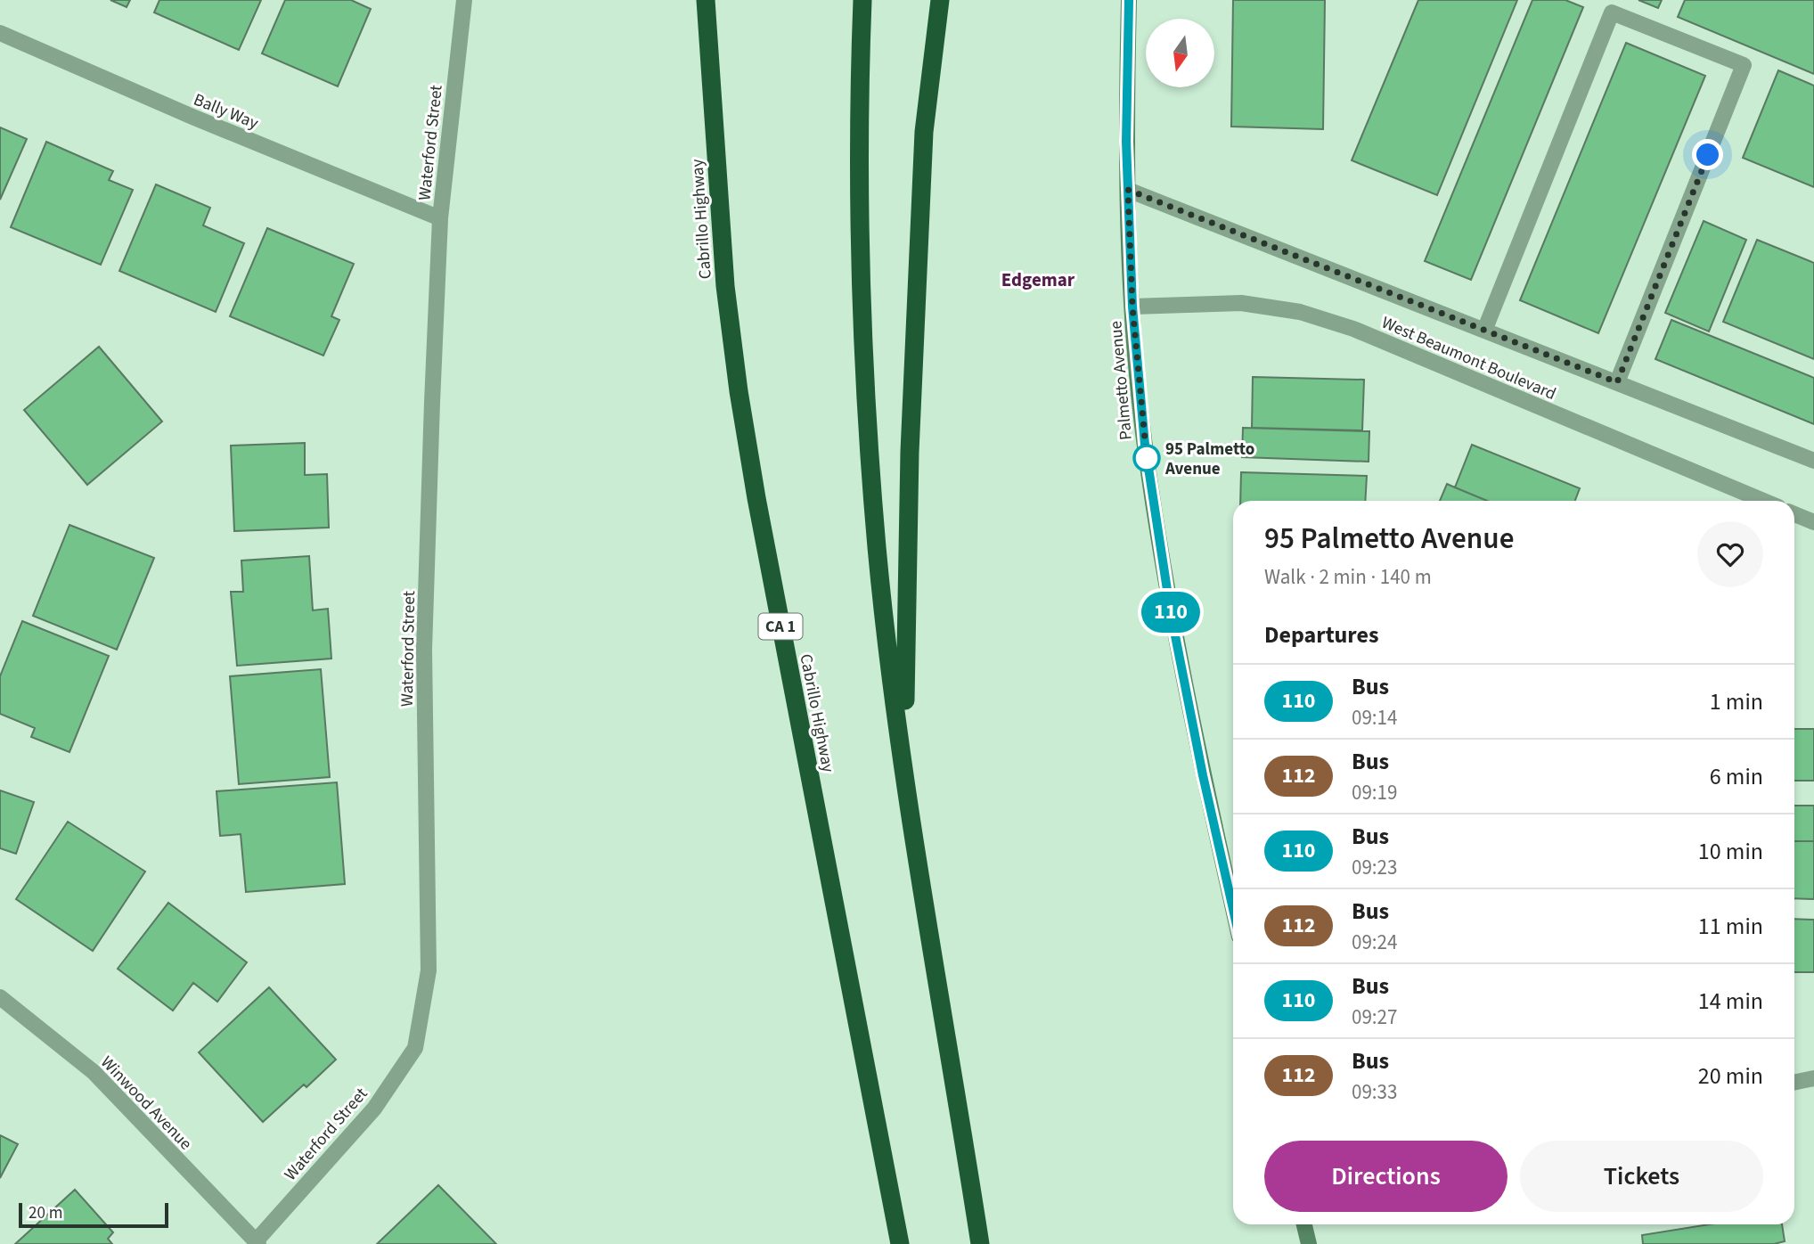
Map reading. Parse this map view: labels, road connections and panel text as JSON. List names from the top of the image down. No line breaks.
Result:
{"streets":{"highway":["Cabrillo Highway","CA 1"],"street":["Bally Way","Waterford Street","West Beaumont Boulevard","Palmetto Avenue","Winwood Avenue"]},"crossings":[["Bally Way","Waterford Street"],["Waterford Street","Winwood Avenue"],["West Beaumont Boulevard","Palmetto Avenue"]],"districts":["Edgemar"],"places":["95 Palmetto Avenue"],"lines":["bus line 110"],"scale_bar":"20 m","north":"bottom","page":{"on_map":"110","heading":[["95 Palmetto Avenue","Walk · 2 min · 140 m"],"Departures"],"list":[{"mark":"110","name":"Bus","note":"09:14","value":"1 min"},{"mark":"112","name":"Bus","note":"09:19","value":"6 min"},{"mark":"110","name":"Bus","note":"09:23","value":"10 min"},{"mark":"112","name":"Bus","note":"09:24","value":"11 min"},{"mark":"110","name":"Bus","note":"09:27","value":"14 min"},{"mark":"112","name":"Bus","note":"09:33","value":"20 min"}],"buttons":["Directions","Tickets"],"scale":"20 m"}}
